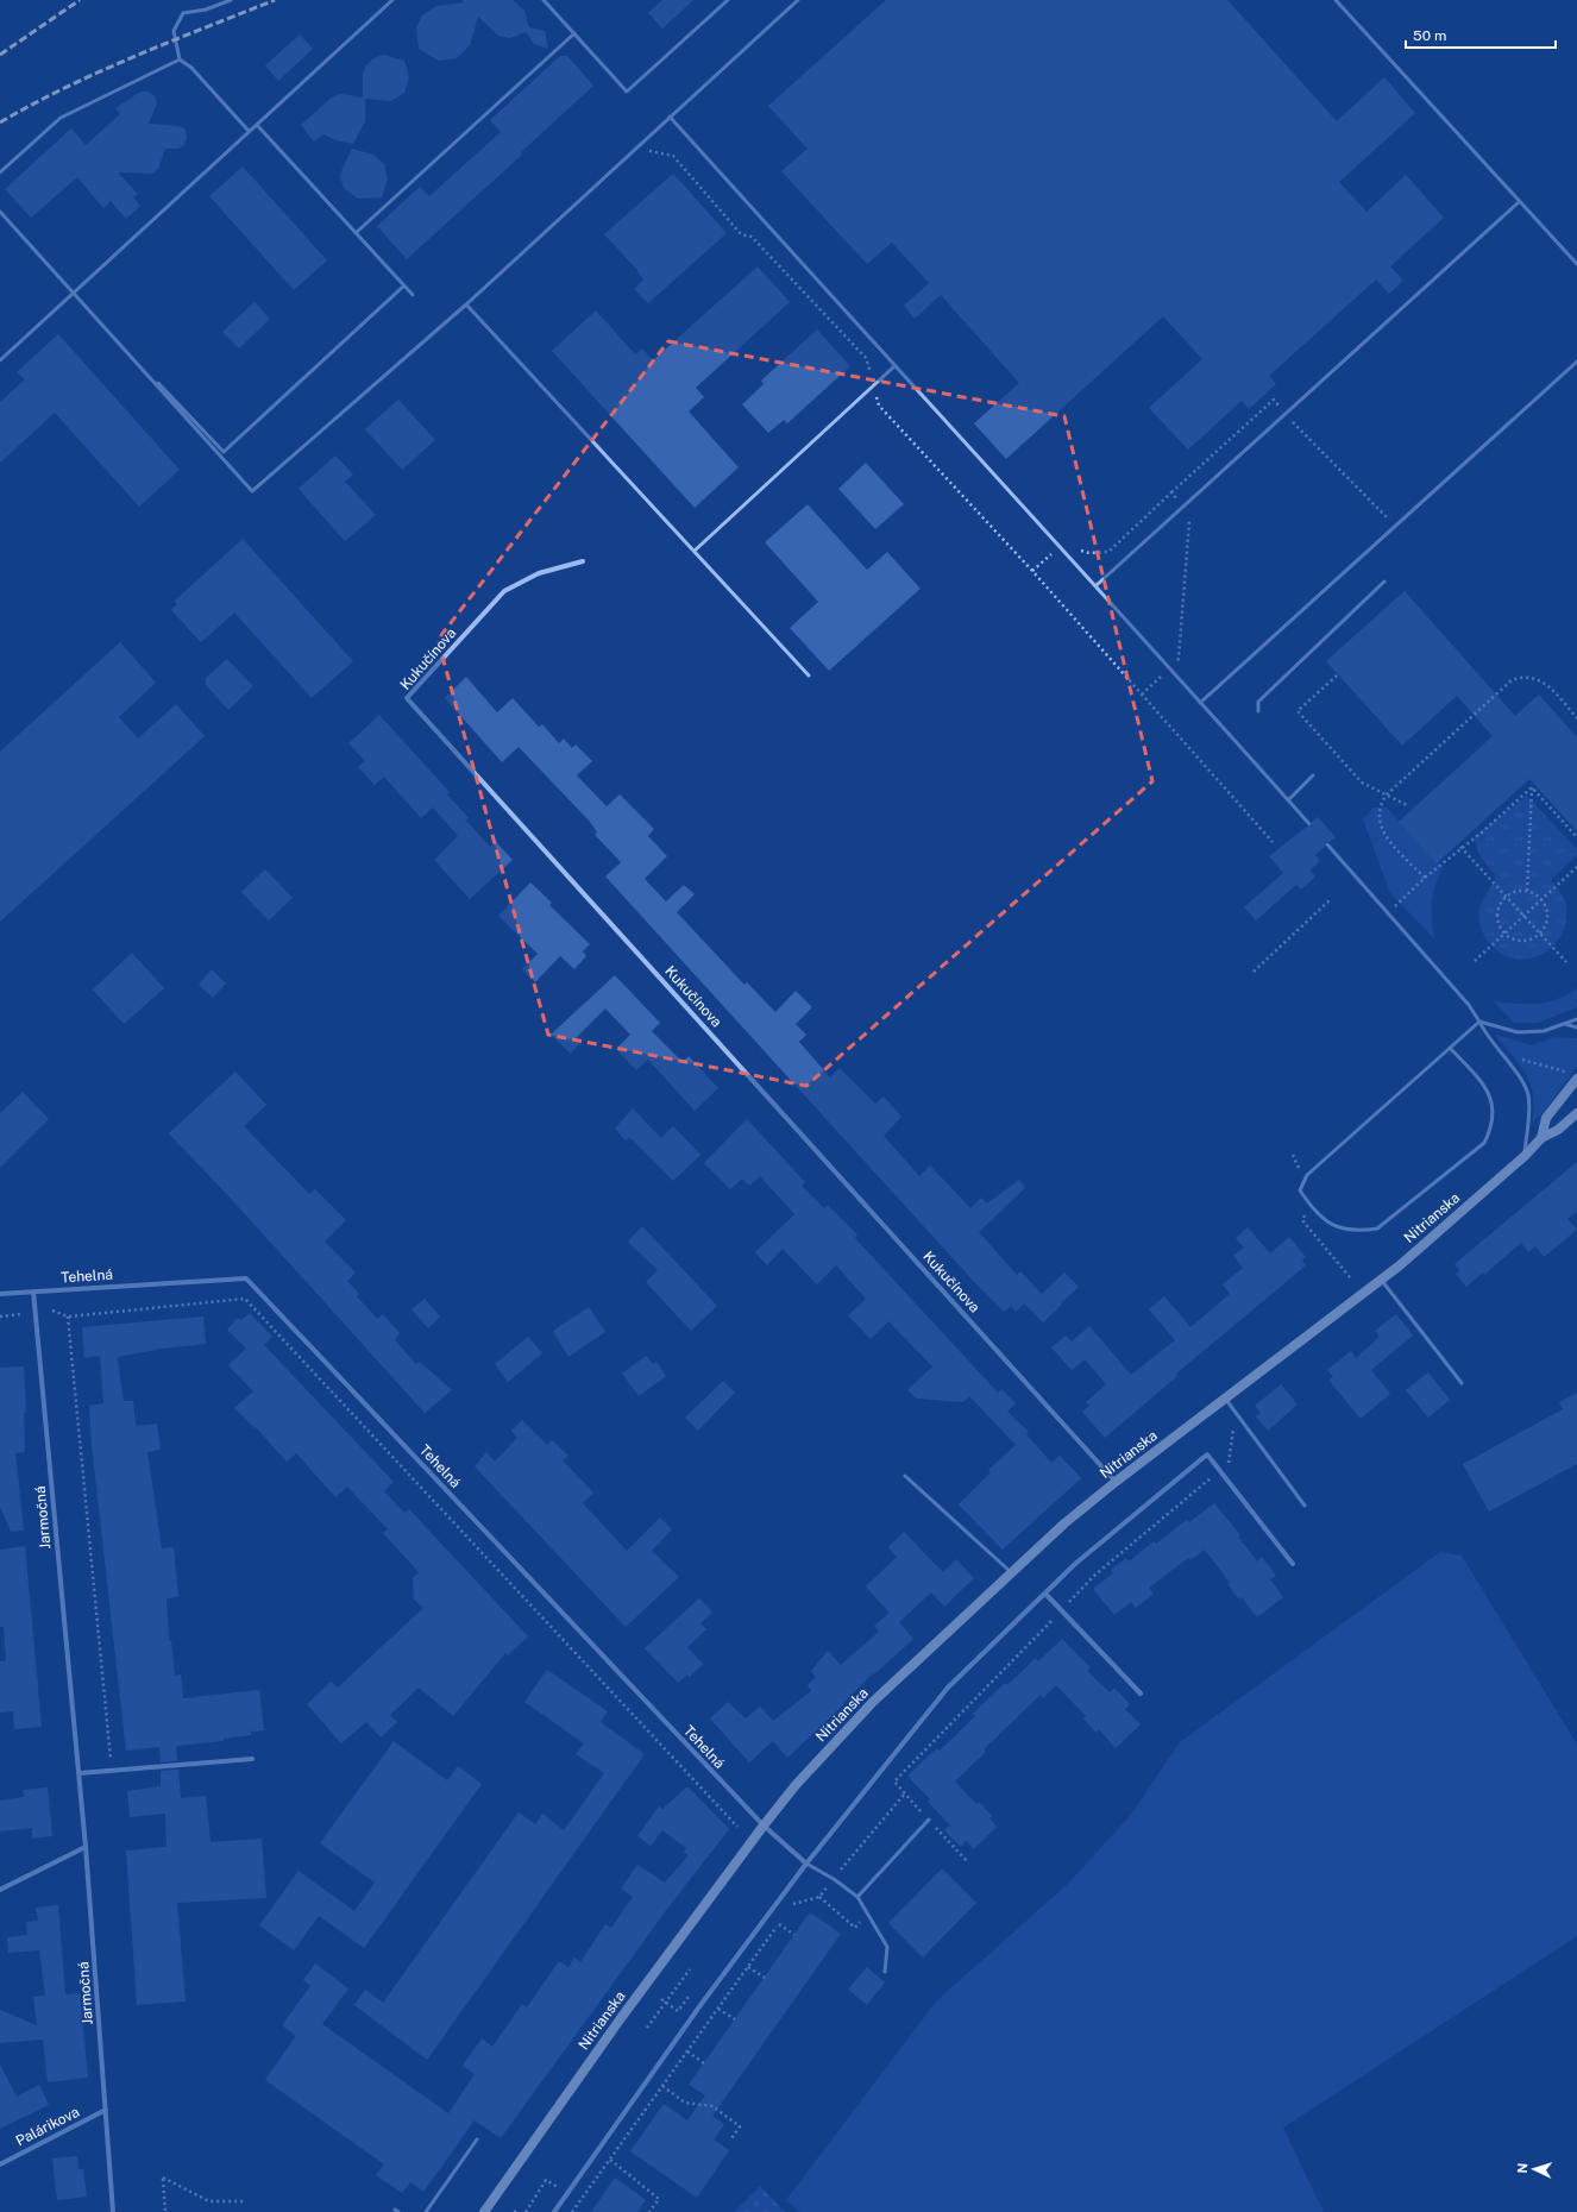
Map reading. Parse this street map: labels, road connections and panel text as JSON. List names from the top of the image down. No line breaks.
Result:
{"streets":{"main road":["Nitrianska"],"street":["Kukučínova","Tehelná","Jarmočná","Palárikova"]},"crossings":[["Kukučínova","Nitrianska"],["Nitrianska","Tehelná"],["Tehelná","Jarmočná"],["Jarmočná","Palárikova"]],"scale_bar":"50 m","north":"left"}
